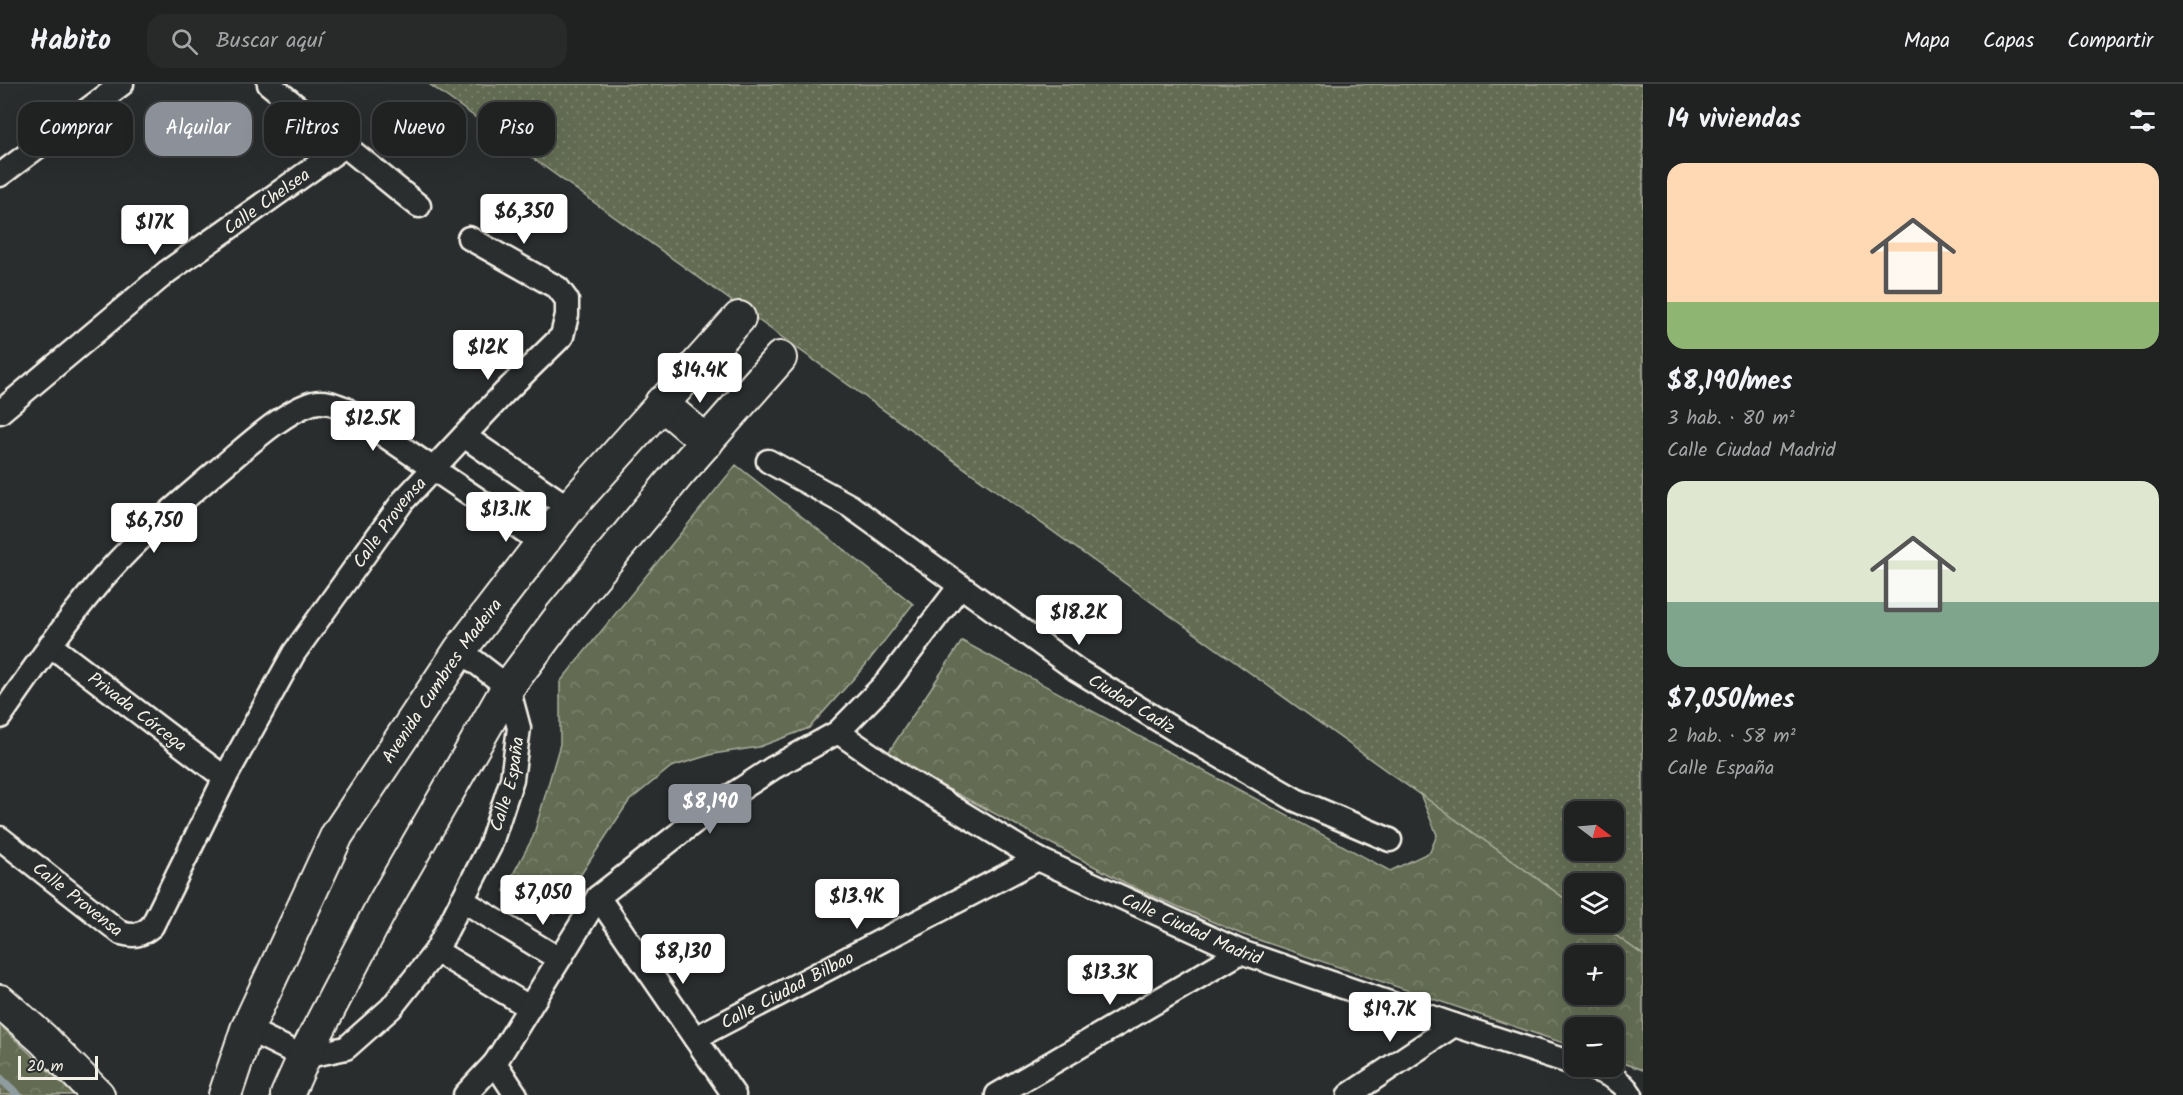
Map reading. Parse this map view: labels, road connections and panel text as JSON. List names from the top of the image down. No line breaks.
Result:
{"streets":{"street":["Calle Chelsea","Calle Provensa","Avenida Cumbres Madeira","Ciudad Cadiz","Privada Córcega","Calle España","Calle Ciudad Madrid","Calle Ciudad Bilbao"]},"crossings":[["Calle Provensa","Privada Córcega"],["Calle Ciudad Madrid","Calle Ciudad Bilbao"]],"scale_bar":"20 m","north":"right","page":{"header":"Habito","search":"Buscar aquí","nav":["Mapa","Capas","Compartir"],"heading":"14 viviendas","chip":["Comprar","Alquilar","Filtros","Nuevo","Piso"],"list":[{"name":"$8,190/mes","note":"3 hab. · 80 m² · Calle Ciudad Madrid"},{"name":"$7,050/mes","note":"2 hab. · 58 m² · Calle España"}],"price":["$6,350","$17K","$12K","$14.4K","$12.5K","$13.1K","$6,750","$18.2K","$8,190","$7,050","$13.9K","$8,130","$13.3K","$19.7K"],"map_buttons":["+","−"],"scale":"20 m"}}
